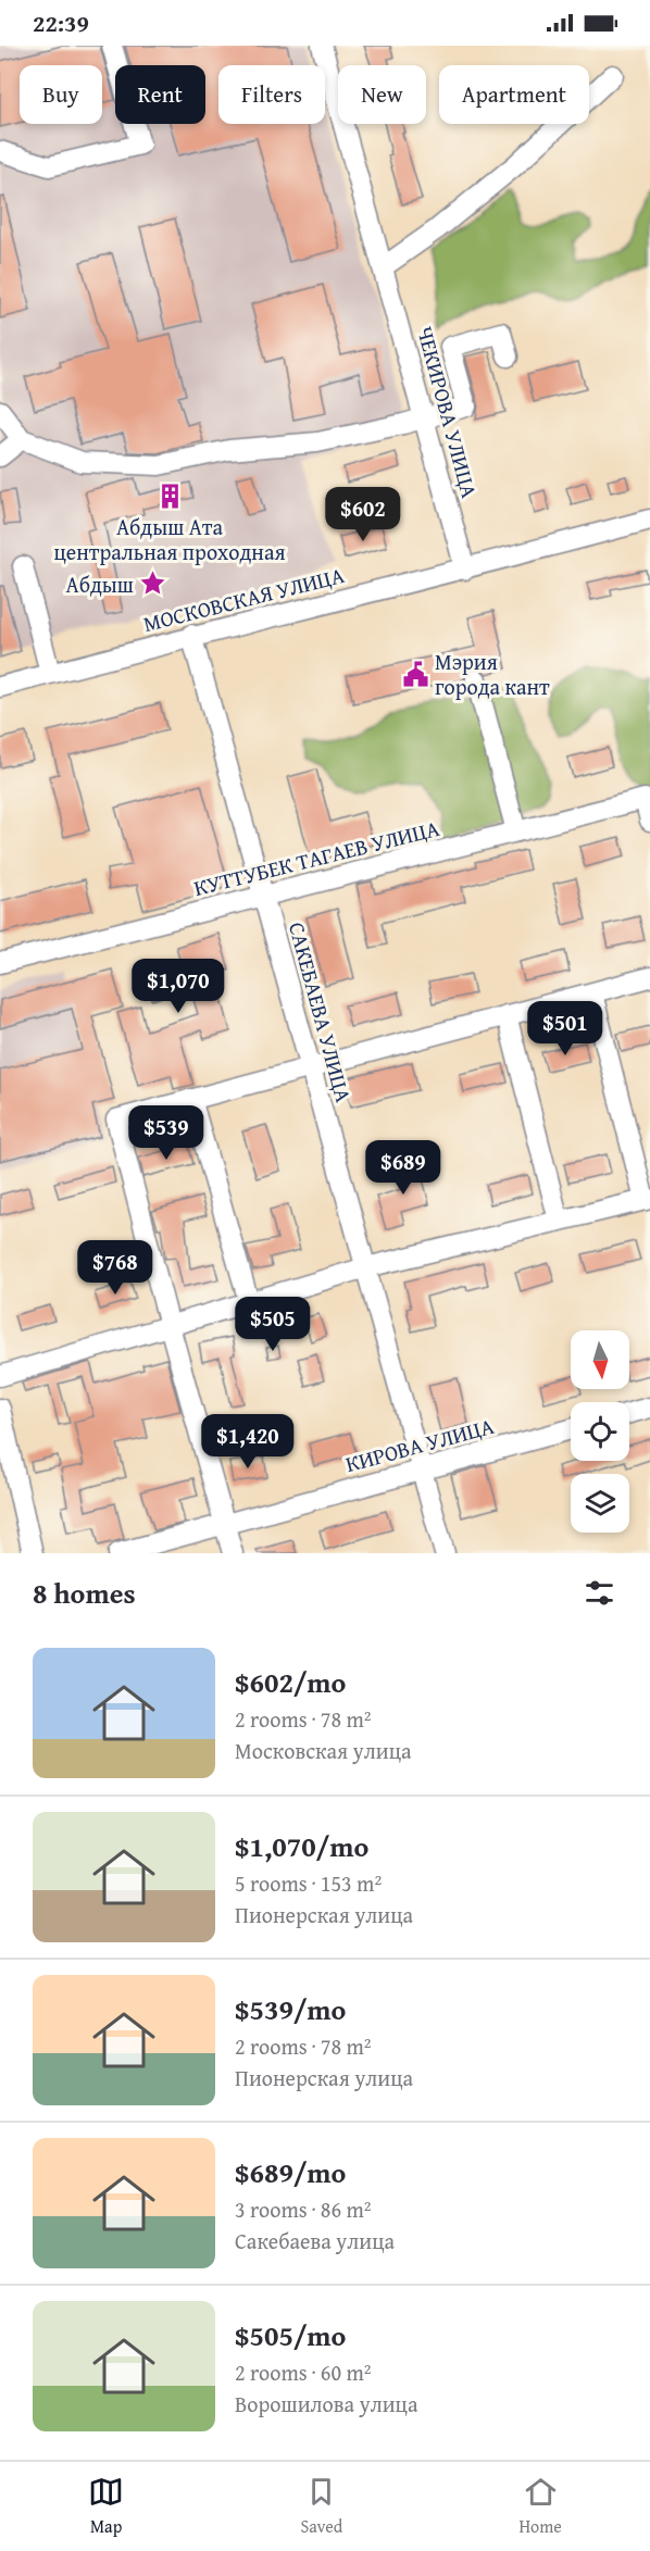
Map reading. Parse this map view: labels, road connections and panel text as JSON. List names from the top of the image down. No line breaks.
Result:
{"streets":{"street":["ЧЕКИРОВА УЛИЦА","МОСКОВСКАЯ УЛИЦА","КУТТУБЕК ТАГАЕВ УЛИЦА","САКЕБАЕВА УЛИЦА","КИРОВА УЛИЦА"]},"crossings":[["ЧЕКИРОВА УЛИЦА","МОСКОВСКАЯ УЛИЦА"],["МОСКОВСКАЯ УЛИЦА","САКЕБАЕВА УЛИЦА"],["КУТТУБЕК ТАГАЕВ УЛИЦА","САКЕБАЕВА УЛИЦА"],["САКЕБАЕВА УЛИЦА","КИРОВА УЛИЦА"]],"places":{"building":["Абдыш Ата центральная проходная"],"place":["Абдыш"],"public building":["Мэрия города кант"]},"north":"bottom","page":{"status":"22:39","chip":["Buy","Rent","Filters","New","Apartment"],"price":["$602","$1,070","$501","$539","$689","$768","$505","$1,420"],"heading":"8 homes","list":[{"name":"$602/mo","note":"2 rooms · 78 m² · Московская улица"},{"name":"$1,070/mo","note":"5 rooms · 153 m² · Пионерская улица"},{"name":"$539/mo","note":"2 rooms · 78 m² · Пионерская улица"},{"name":"$689/mo","note":"3 rooms · 86 m² · Сакебаева улица"},{"name":"$505/mo","note":"2 rooms · 60 m² · Ворошилова улица"}],"tabs":["Map","Saved","Home"]}}
